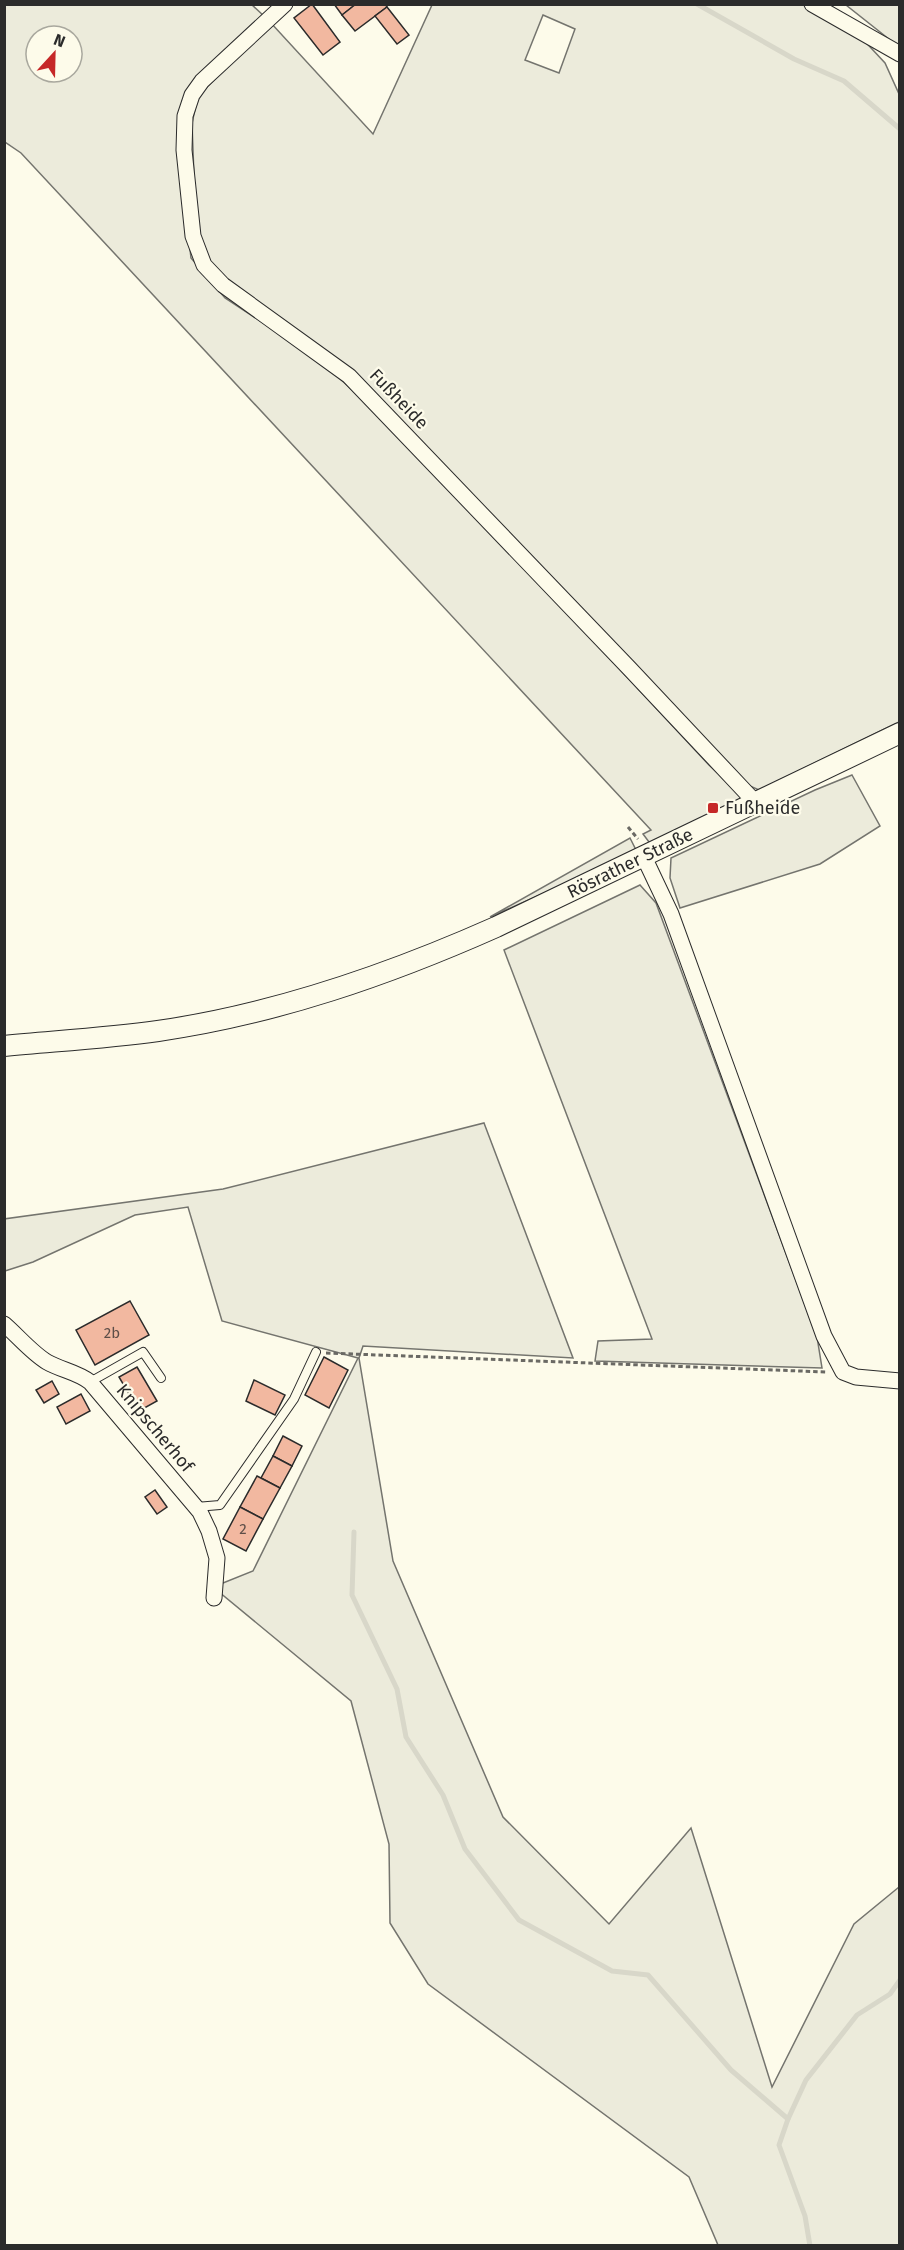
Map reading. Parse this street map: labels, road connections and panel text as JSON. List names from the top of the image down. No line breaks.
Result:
{"streets":{"street":["Fußheide","Rösrather Straße","Knipscherhof"]},"crossings":[["Fußheide","Rösrather Straße"]],"places":{"transit":["Fußheide"]},"house_numbers":["2b","2"],"north":"top"}
